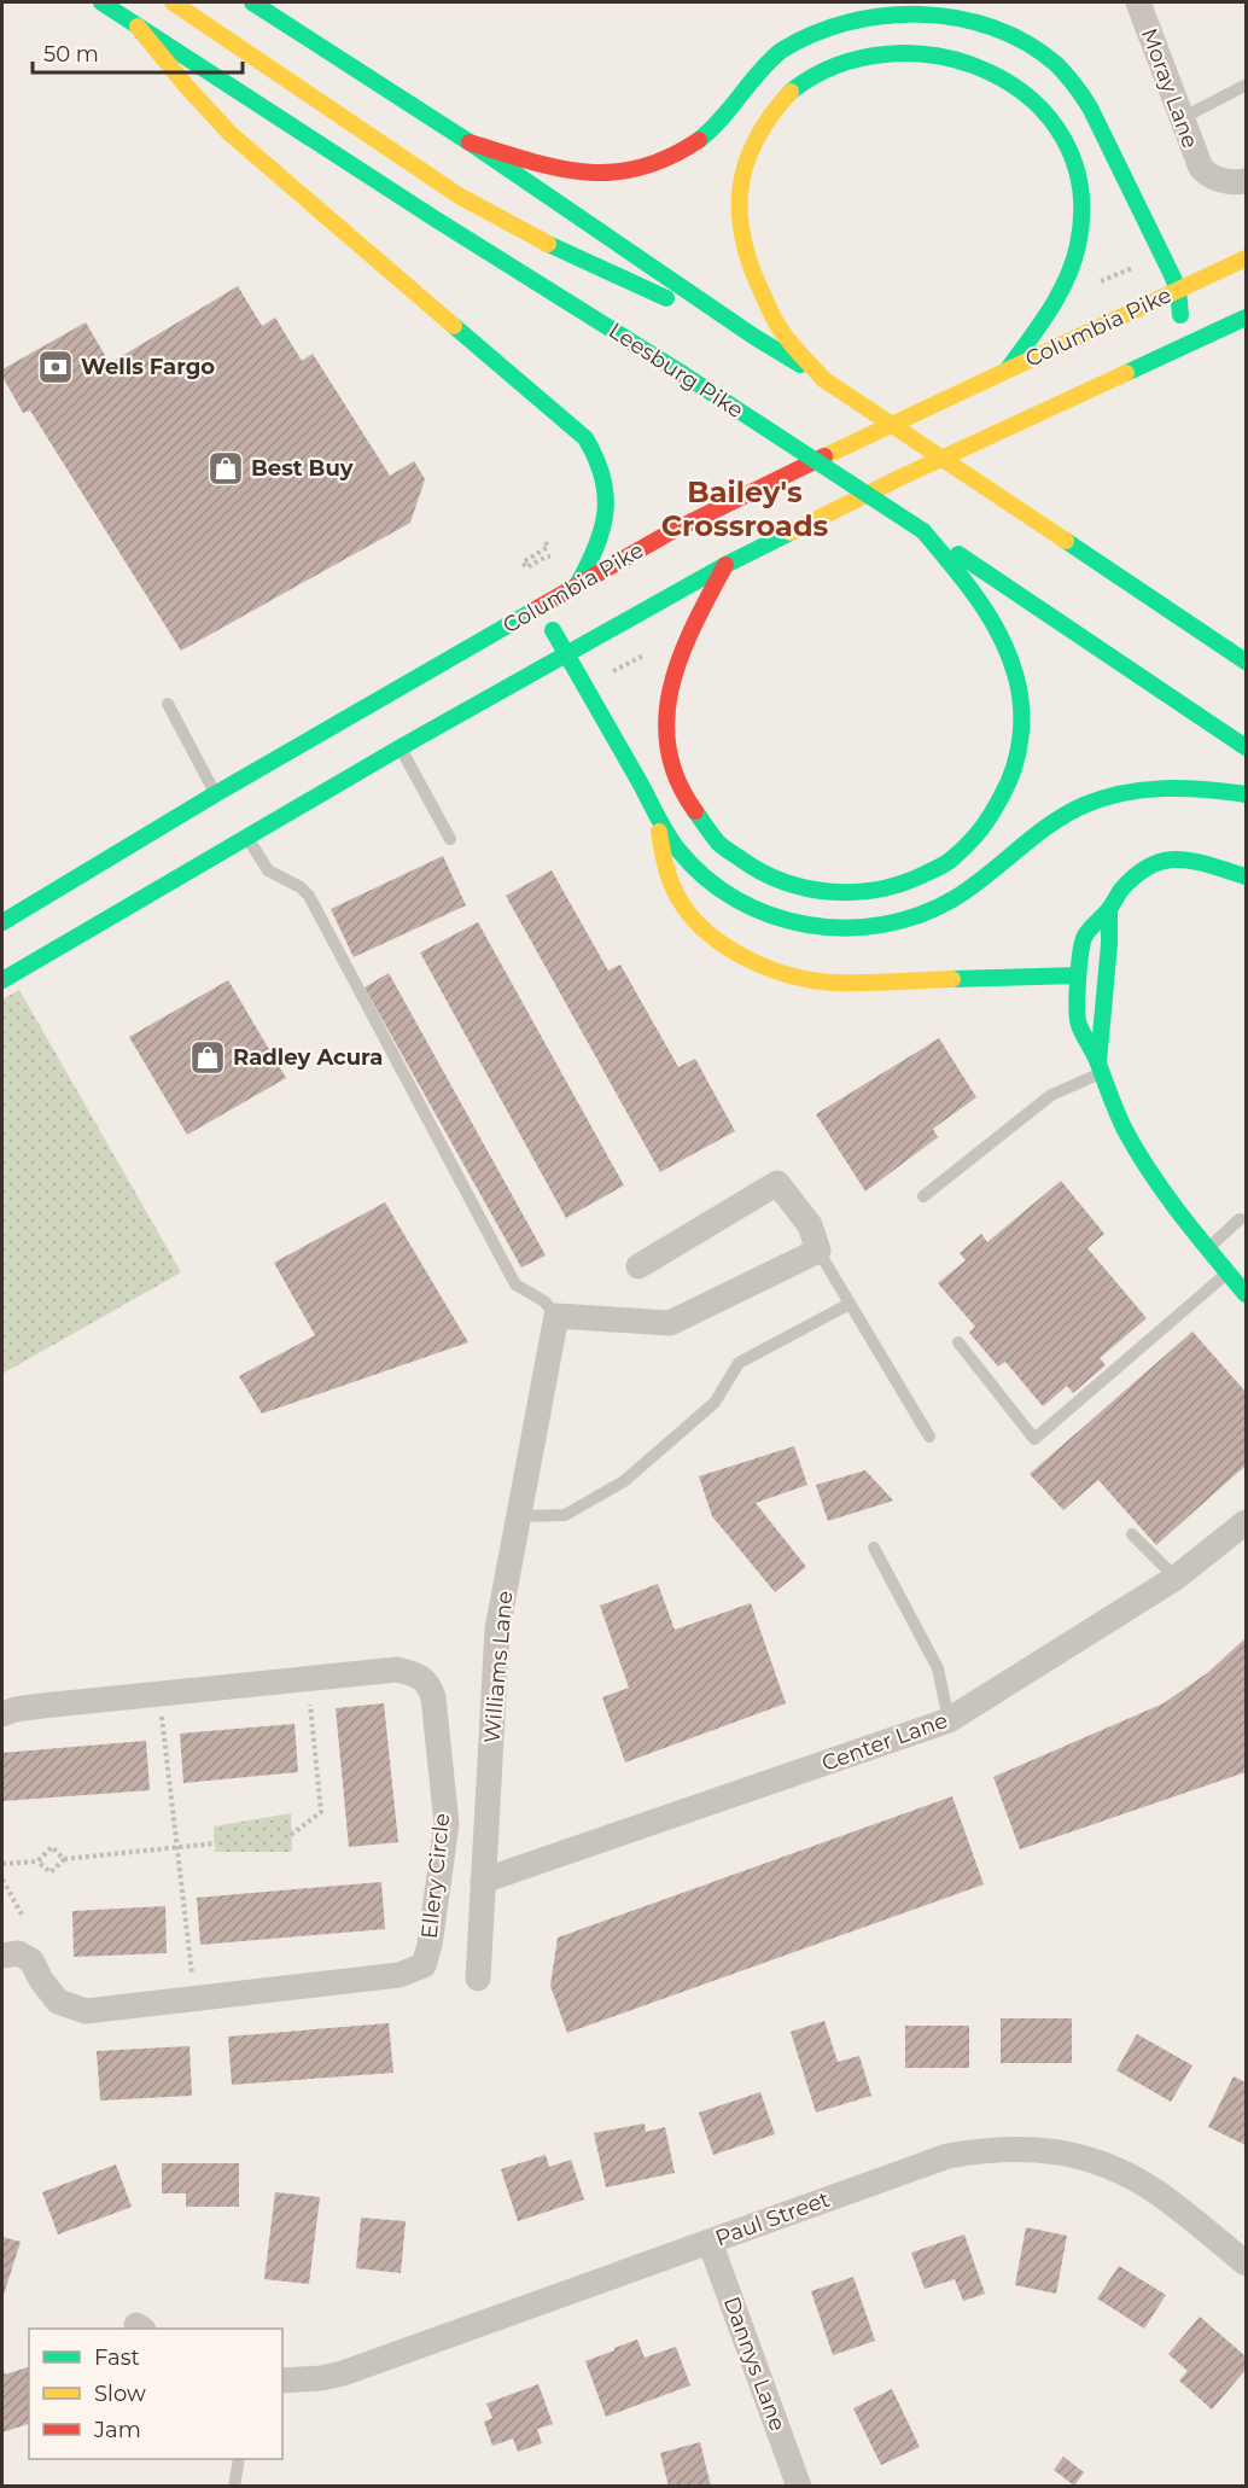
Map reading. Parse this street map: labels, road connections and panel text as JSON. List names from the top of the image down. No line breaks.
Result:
{"streets":{"main road":["Columbia Pike","Leesburg Pike"],"street":["Moray Lane","Williams Lane","Center Lane","Ellery Circle","Paul Street","Dannys Lane"]},"crossings":[["Williams Lane","Center Lane"],["Paul Street","Dannys Lane"]],"districts":["Bailey's Crossroads"],"places":{"bank":["Wells Fargo"],"shop":["Best Buy","Radley Acura"]},"legend":["Fast","Slow","Jam"],"scale_bar":"50 m"}
